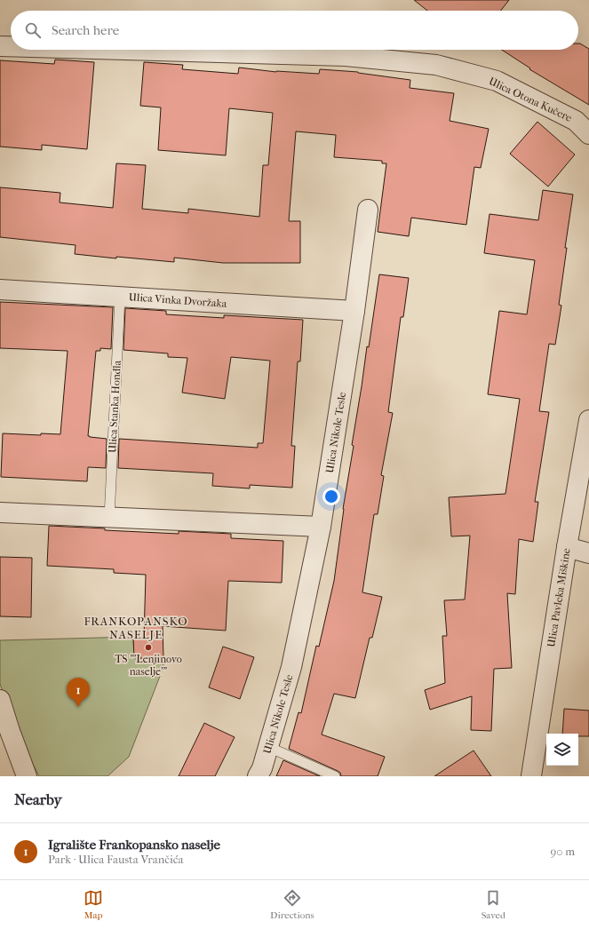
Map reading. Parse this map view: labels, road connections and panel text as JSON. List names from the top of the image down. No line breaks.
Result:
{"streets":{"street":["Ulica Otona Kučere","Ulica Vinka Dvoržaka","Ulica Nikole Tesle","Ulica Pavleka Miškine"],"lane":["Ulica Stanka Hondla"]},"crossings":[["Ulica Vinka Dvoržaka","Ulica Stanka Hondla"],["Ulica Vinka Dvoržaka","Ulica Nikole Tesle"]],"districts":["FRANKOPANSKO NASELJE"],"places":["TS \"'Lenjinovo naselje'\""],"page":{"search":"Search here","pins":"1","heading":"Nearby","list":[{"mark":"1","name":"Igralište Frankopansko naselje","note":"Park · Ulica Fausta Vrančića","value":"90 m"}],"nav":["Map","Directions","Saved"]}}
